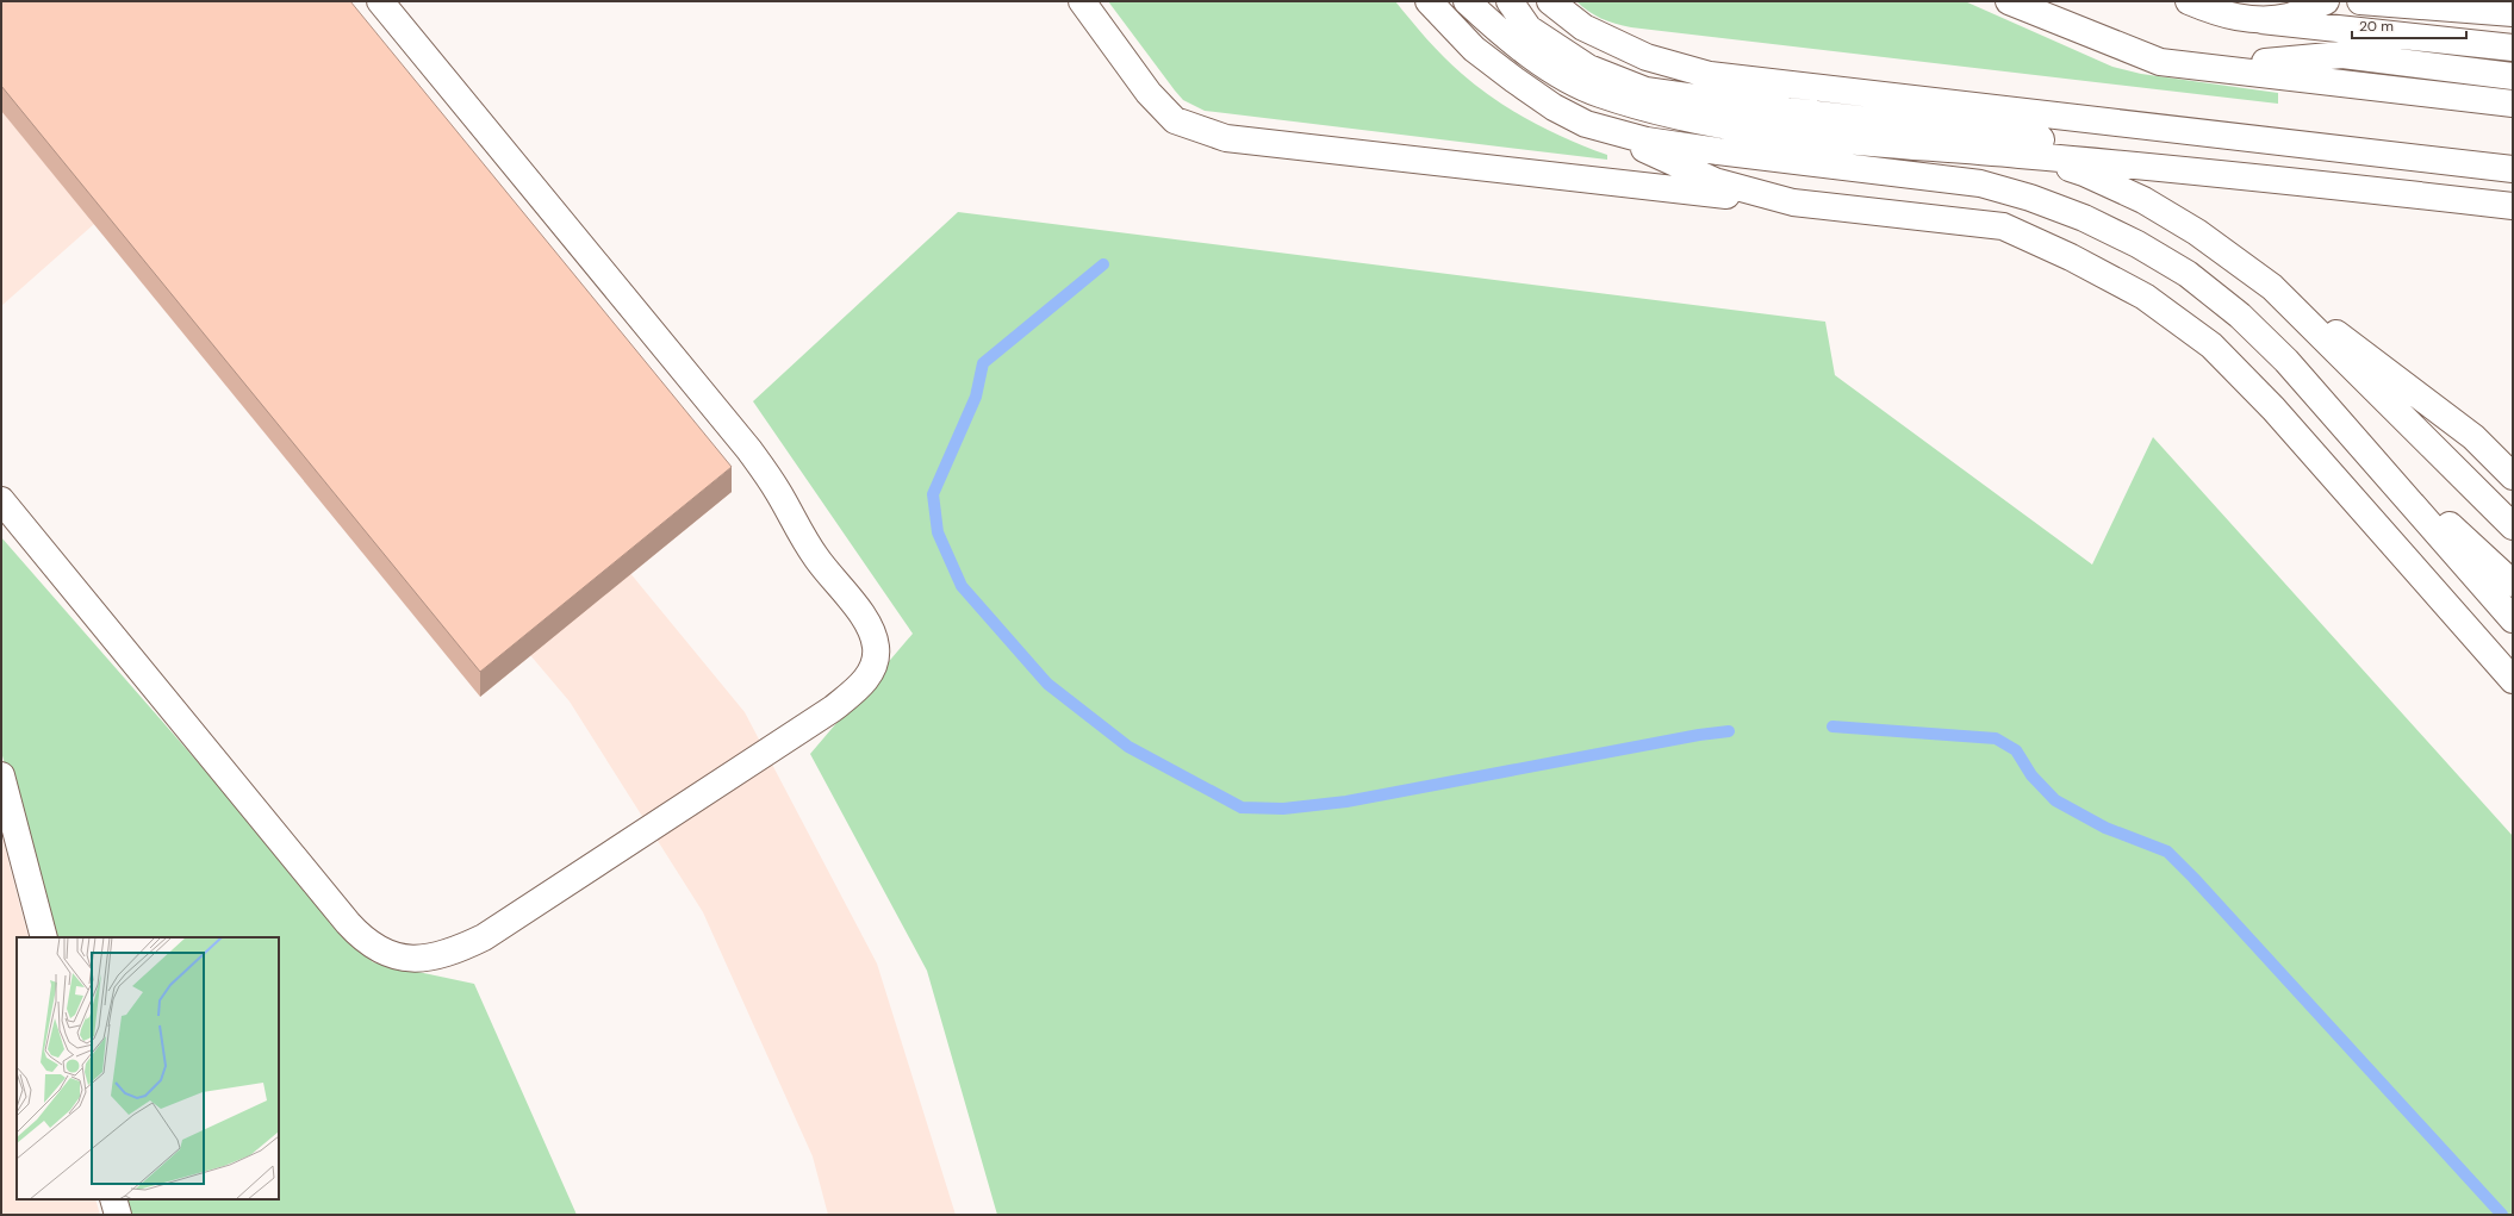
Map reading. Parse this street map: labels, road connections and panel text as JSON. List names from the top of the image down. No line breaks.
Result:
{"scale_bar":"20 m"}
